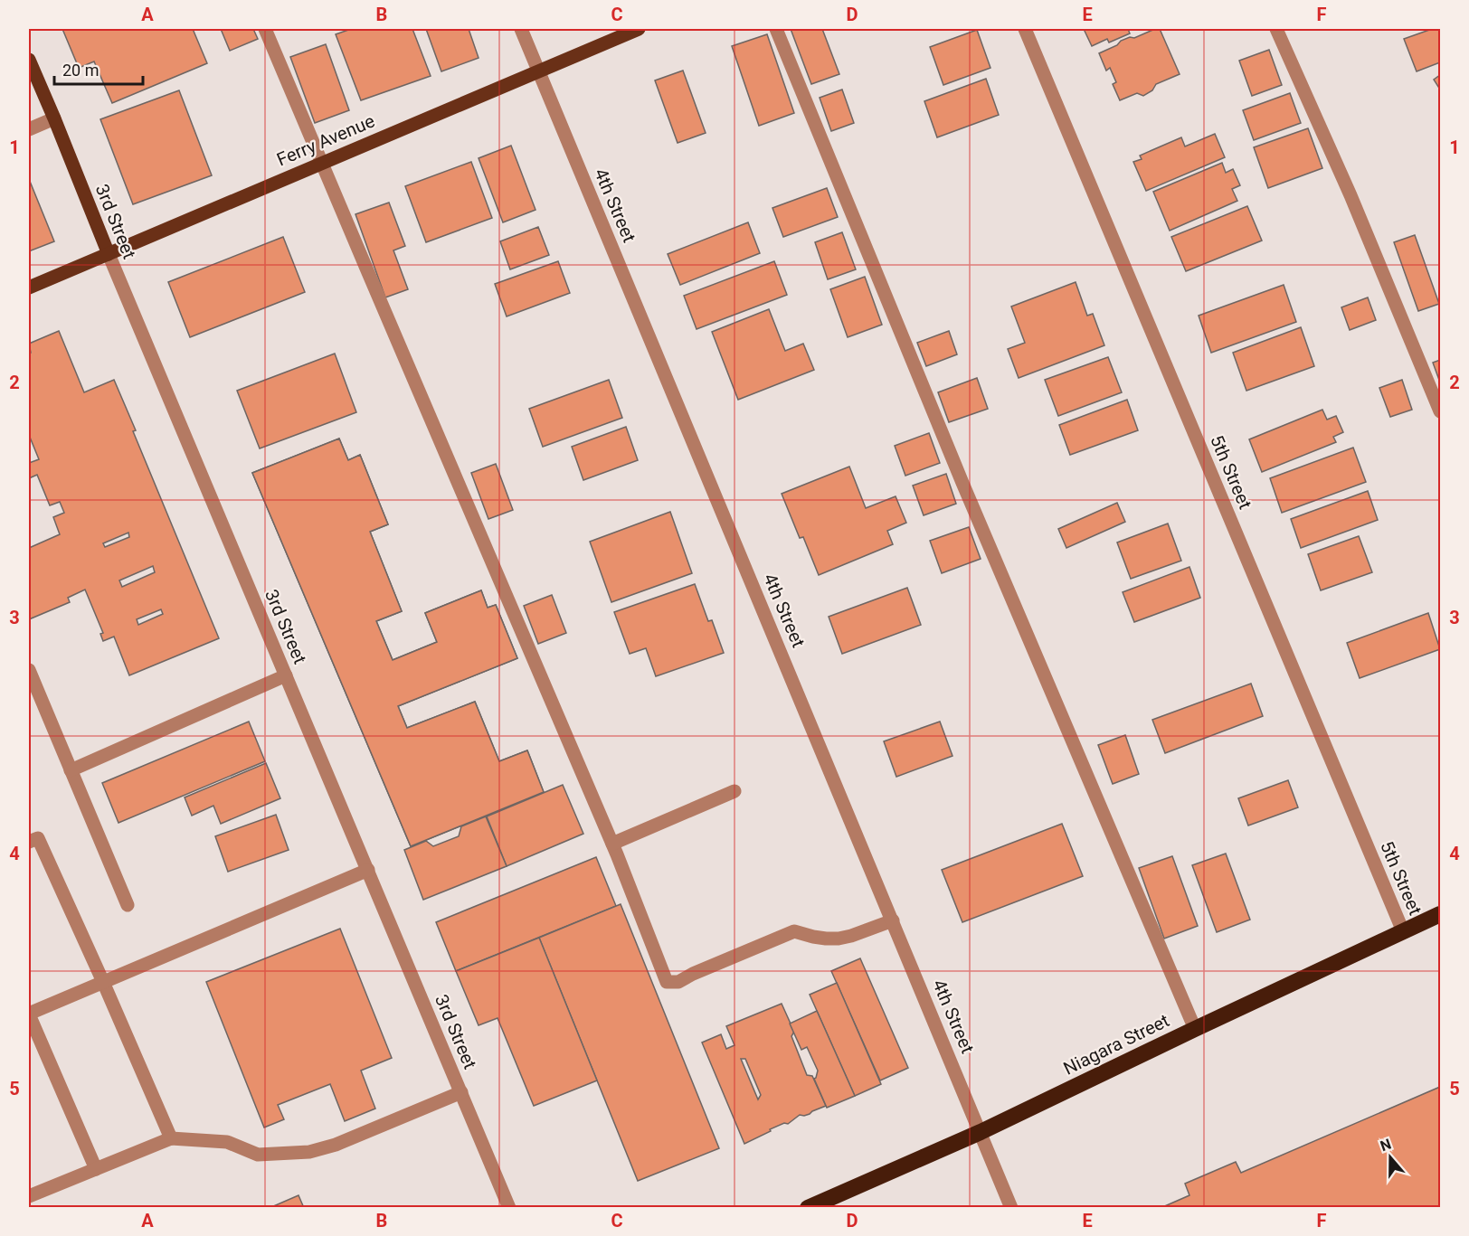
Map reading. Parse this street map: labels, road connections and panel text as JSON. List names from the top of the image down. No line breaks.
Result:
{"streets":{"highway":["Niagara Street"],"main road":["Ferry Avenue","3rd Street"],"street":["4th Street","5th Street"]},"crossings":[["Ferry Avenue","4th Street"],["Ferry Avenue","3rd Street"],["4th Street","Niagara Street"],["5th Street","Niagara Street"]],"scale_bar":"20 m","north":"top","grid":{"columns":["A","B","C","D","E","F"],"rows":["1","2","3","4","5"]}}
